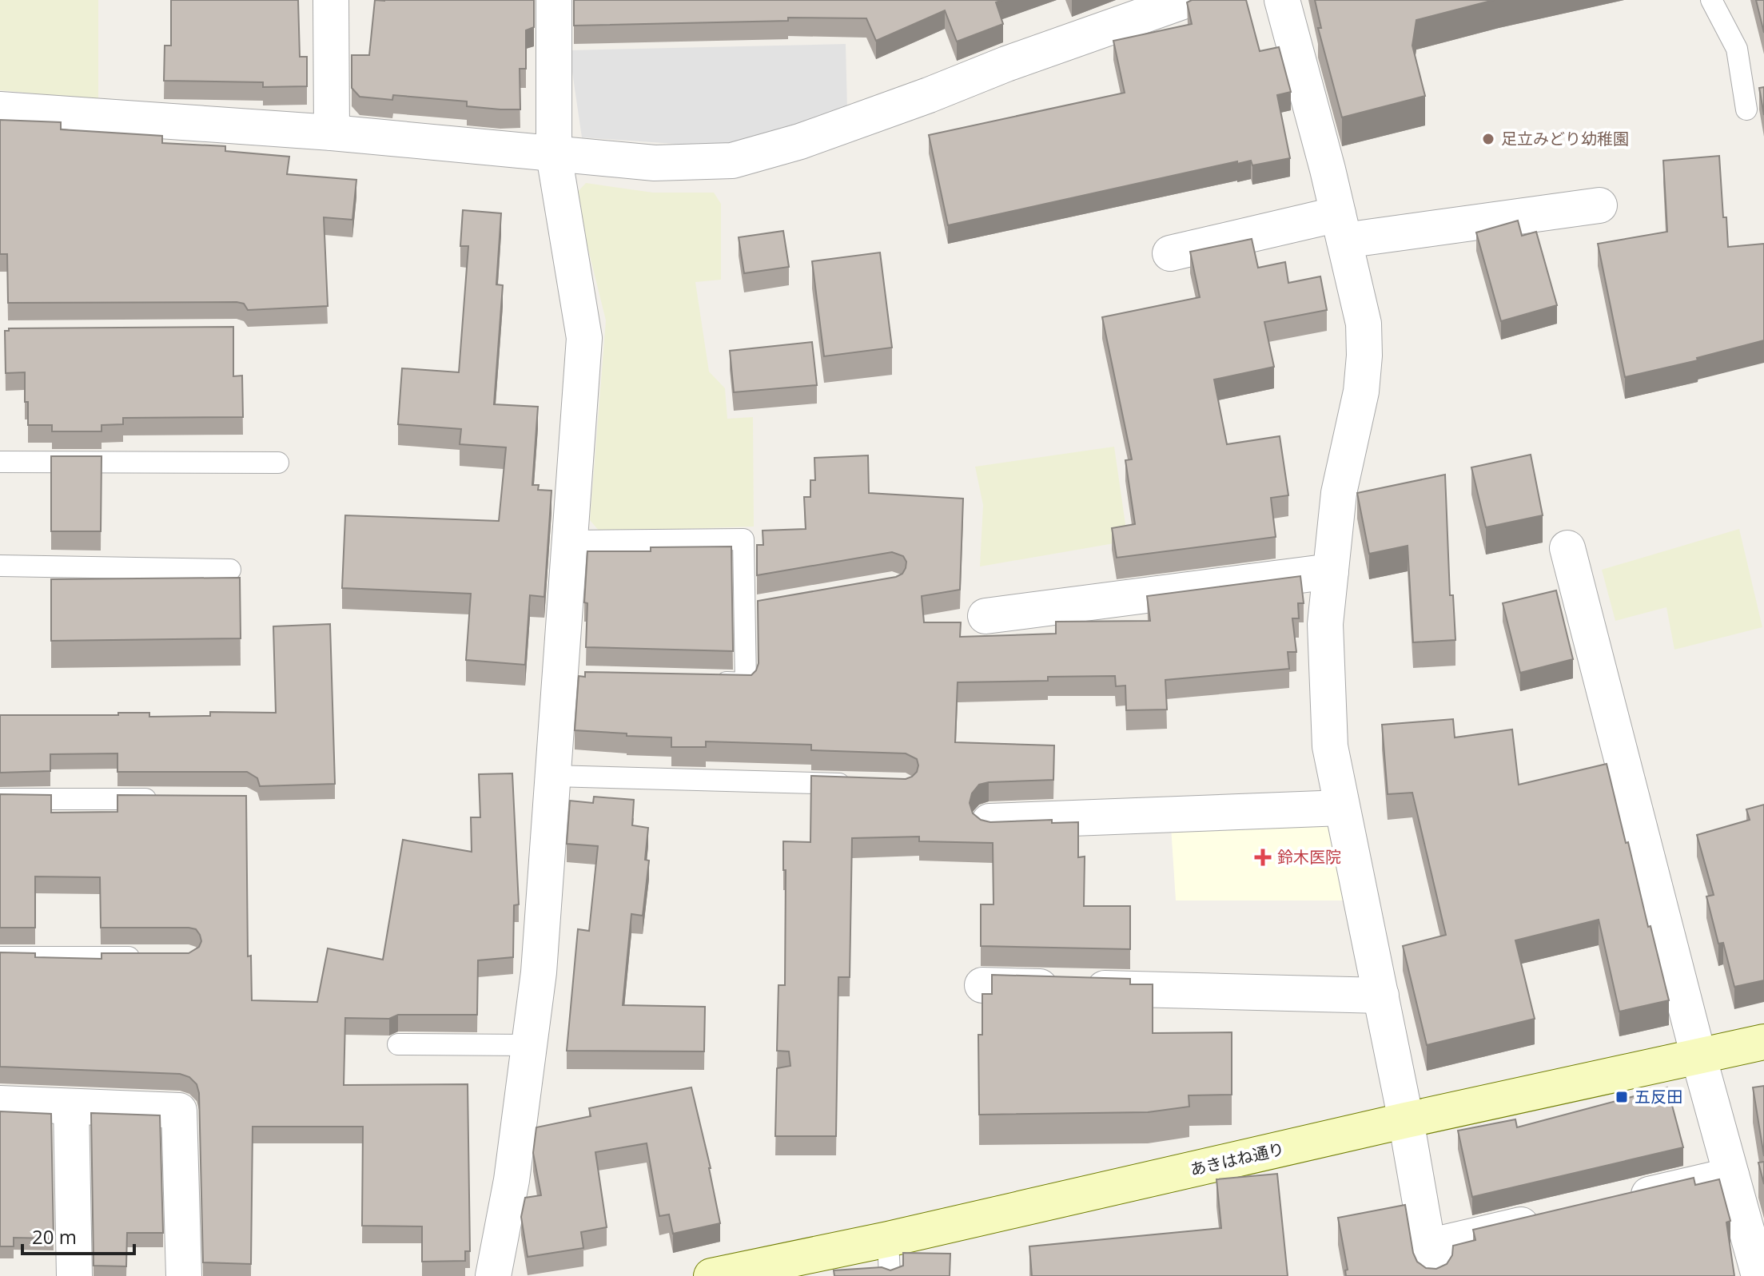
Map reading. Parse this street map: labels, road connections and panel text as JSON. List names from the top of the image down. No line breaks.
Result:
{"streets":{"street":["あきはね通り"]},"places":{"other":["足立みどり幼稚園"],"health":["鈴木医院"],"transit":["五反田"]},"scale_bar":"20 m"}
